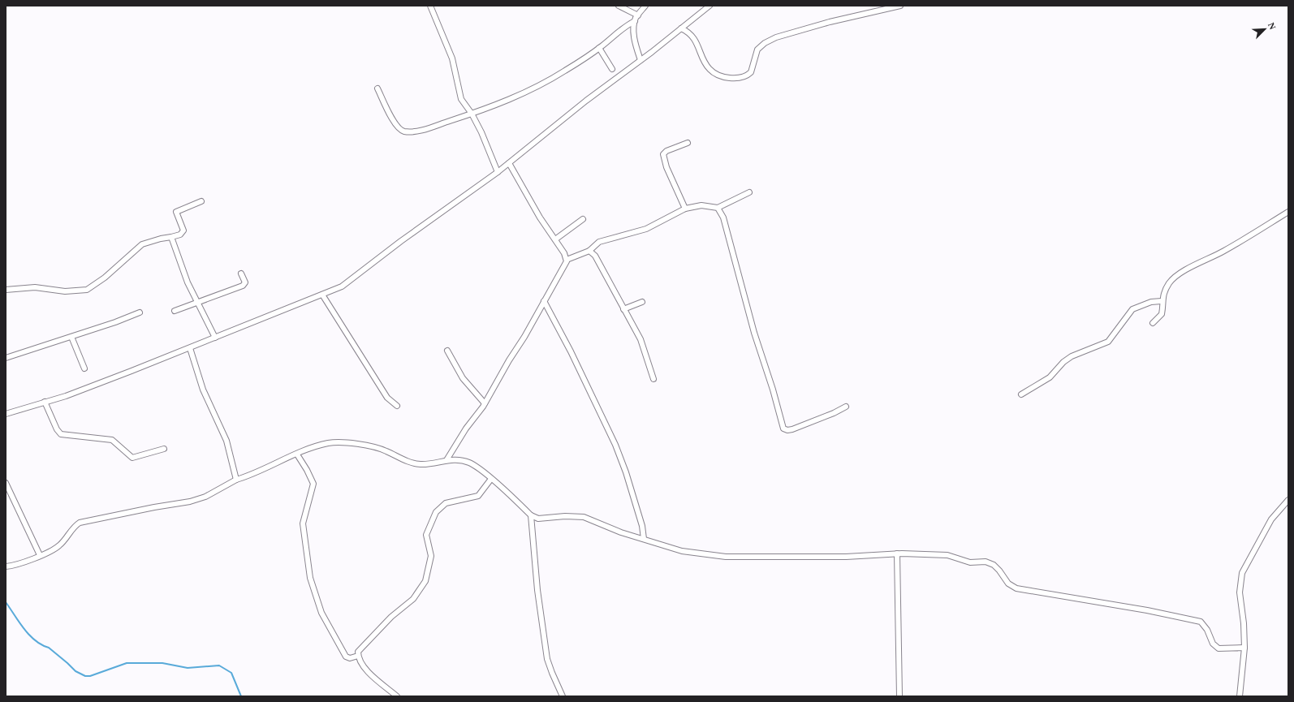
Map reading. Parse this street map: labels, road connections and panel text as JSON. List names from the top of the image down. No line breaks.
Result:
{"north":"top right"}
